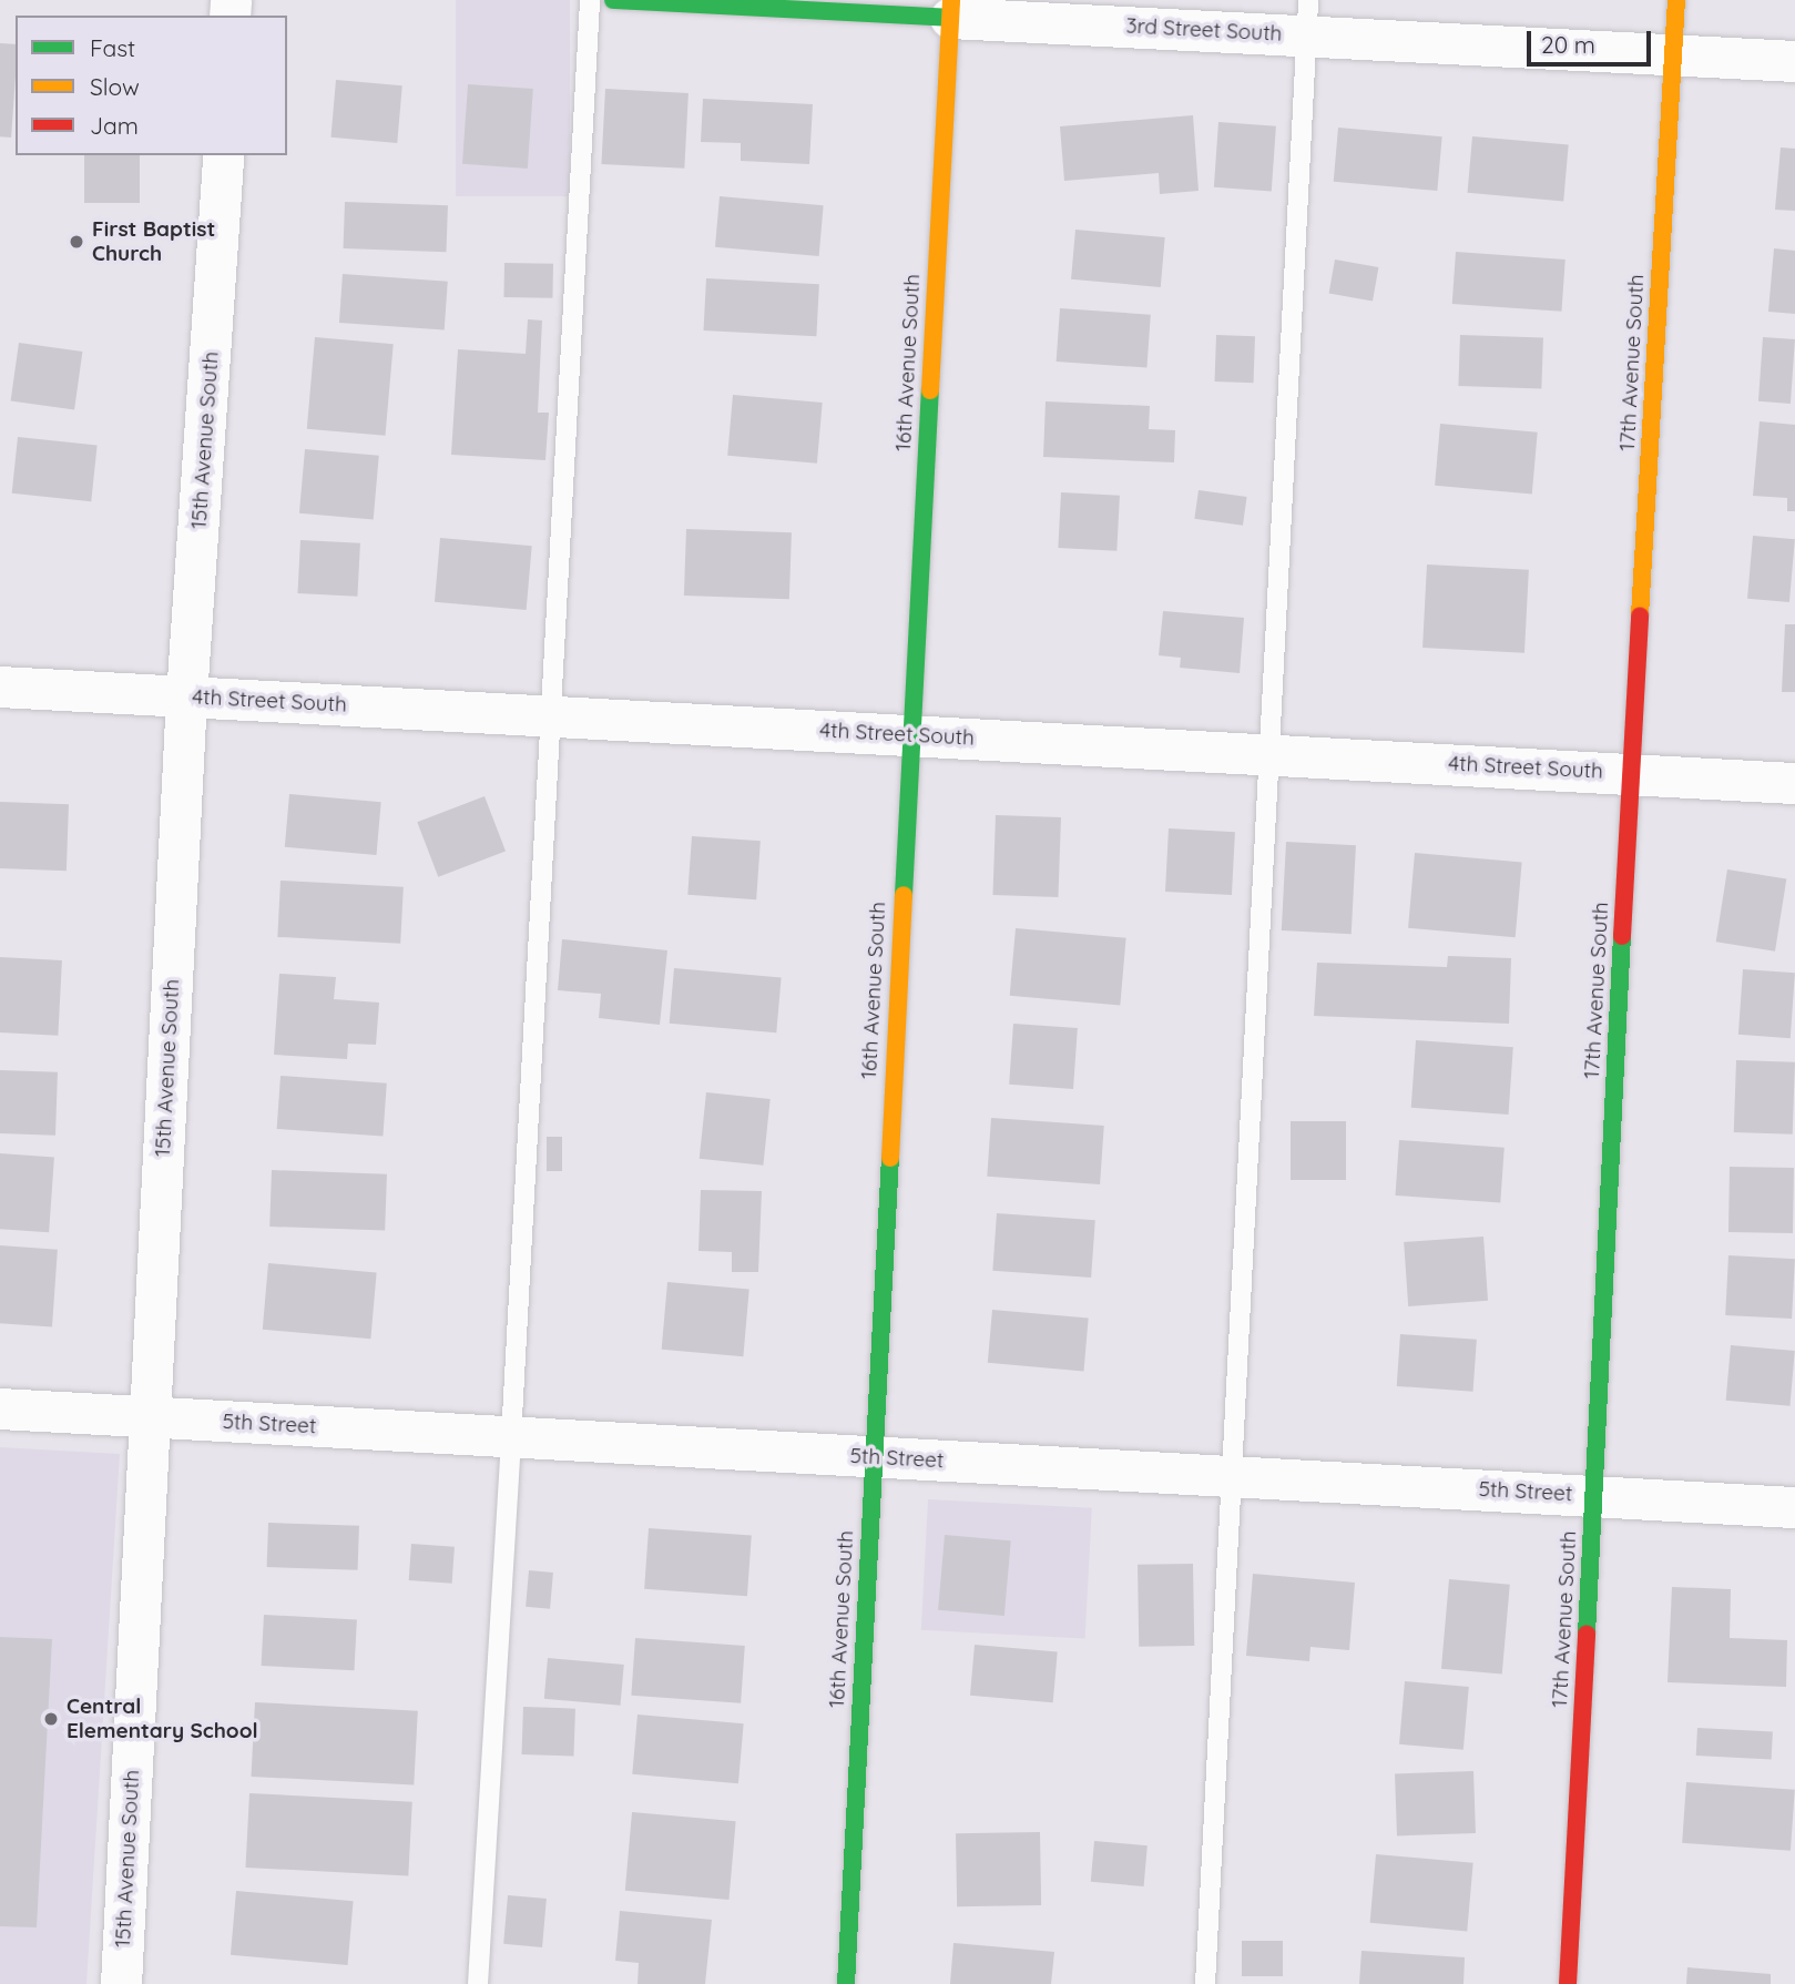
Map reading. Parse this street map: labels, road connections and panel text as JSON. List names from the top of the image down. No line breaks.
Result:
{"streets":{"street":["3rd Street South","16th Avenue South","17th Avenue South","15th Avenue South","4th Street South","5th Street"]},"crossings":[["3rd Street South","16th Avenue South"],["3rd Street South","17th Avenue South"],["16th Avenue South","4th Street South"],["16th Avenue South","5th Street"],["17th Avenue South","4th Street South"],["17th Avenue South","5th Street"],["15th Avenue South","4th Street South"],["15th Avenue South","5th Street"]],"places":["First Baptist Church","Central Elementary School"],"legend":["Fast","Slow","Jam"],"scale_bar":"20 m"}
